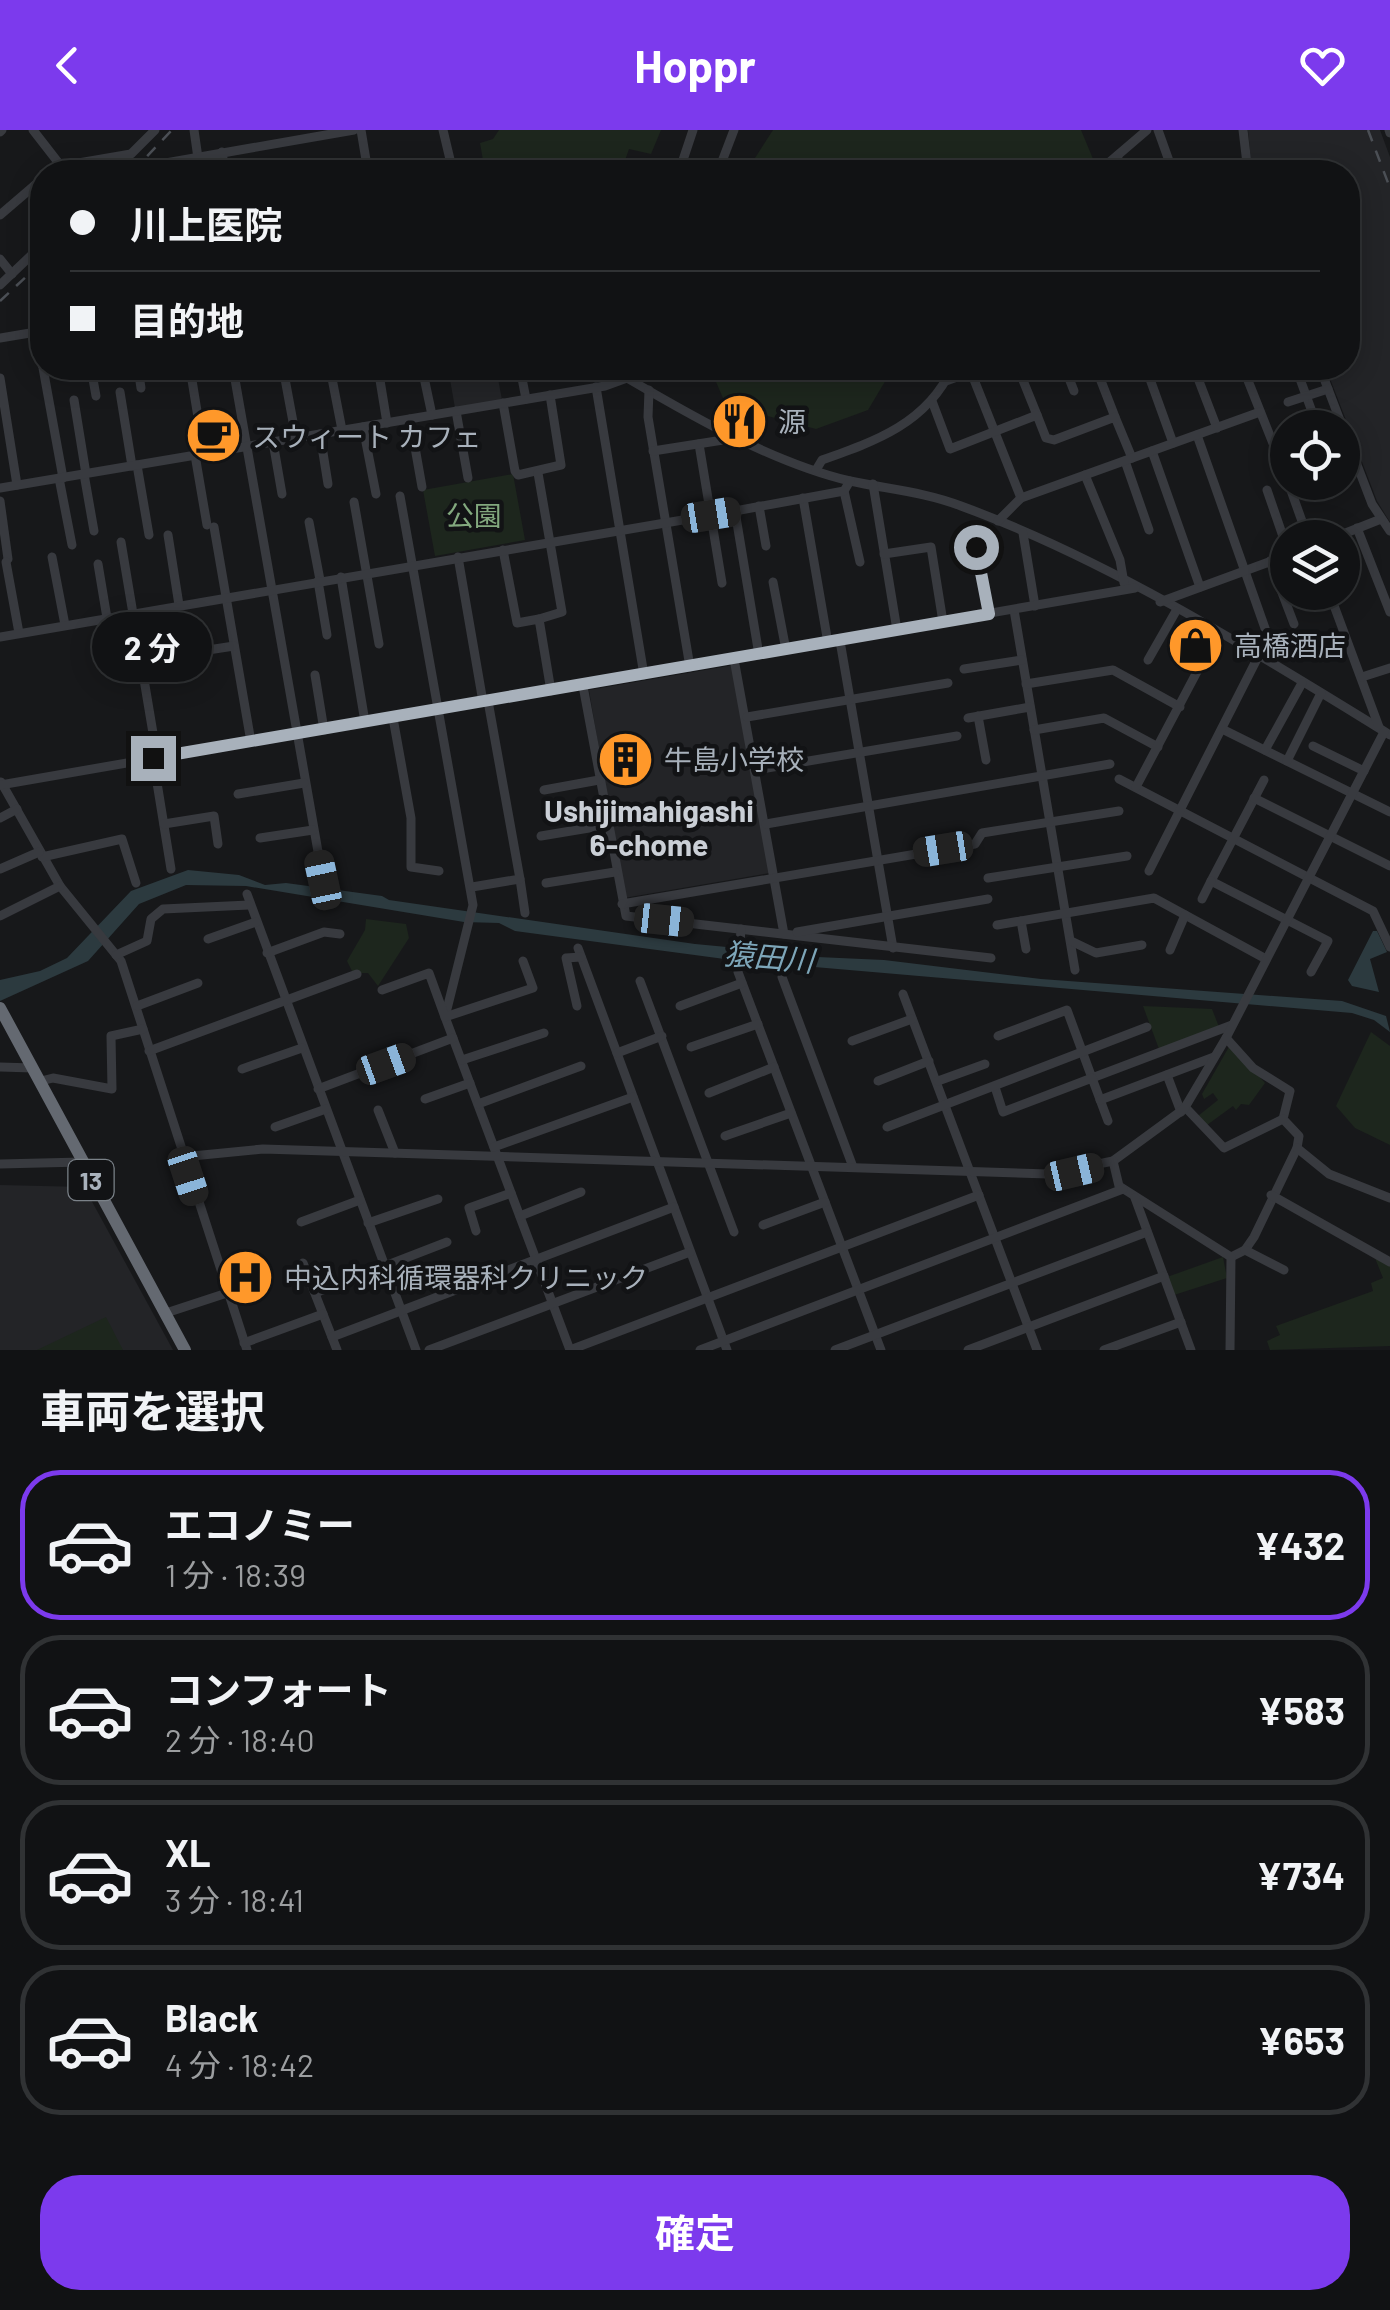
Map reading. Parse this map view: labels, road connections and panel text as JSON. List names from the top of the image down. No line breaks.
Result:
{"streets":{"highway":["13"]},"districts":["Ushijimahigashi 6-chome"],"water":["猿田川"],"parks":["公園"],"places":{"restaurant":["源"],"cafe":["スウィート カフェ"],"shop":["高橋酒店"],"building":["牛島小学校"],"hospital":["中込内科循環器科クリニック"]},"page":{"header":"Hoppr","banner":["川上医院","目的地"],"bubble":"2 分","heading":"車両を選択","list":[{"name":"エコノミー","note":"1 分 · 18:39","value":"¥432"},{"name":"コンフォート","note":"2 分 · 18:40","value":"¥583"},{"name":"XL","note":"3 分 · 18:41","value":"¥734"},{"name":"Black","note":"4 分 · 18:42","value":"¥653"}],"buttons":"確定"}}
